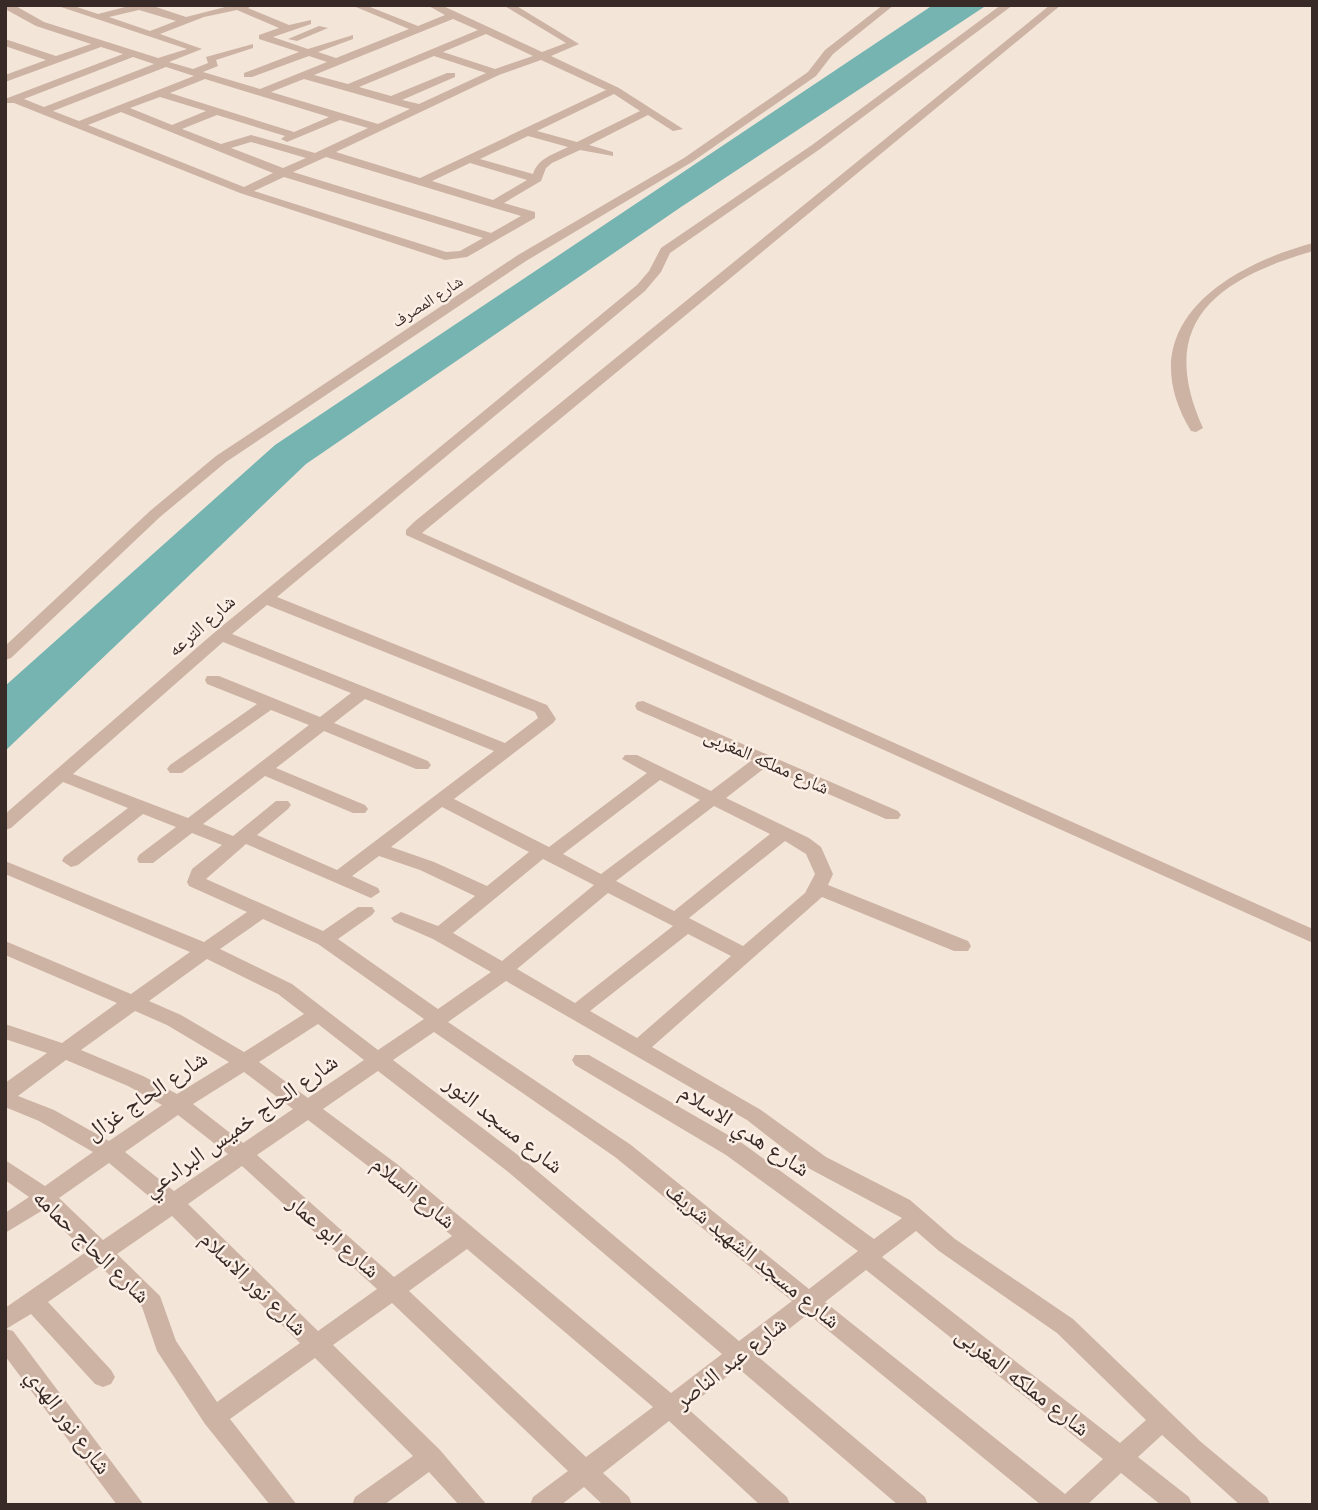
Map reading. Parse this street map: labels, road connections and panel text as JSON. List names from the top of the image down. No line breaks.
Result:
{"streets":{"street":["شارع المصرف","شارع الترعه","شارع مملكه المغربى","شارع الحاج غزال","شارع مسجد النور","شارع الحاج خميس البرادعي","شارع هدي الاسلام","شارع السلام","شارع ابو عمار","شارع الحاج حمامه","شارع مسجد الشهيد شريف","شارع نور الاسلام","شارع عبد الناصر","شارع نور الهدي"]},"crossings":[["شارع مملكه المغربى","شارع الحاج خميس البرادعي"],["شارع مملكه المغربى","شارع هدي الاسلام"],["شارع مملكه المغربى","شارع عبد الناصر"],["شارع الحاج غزال","شارع مسجد النور"],["شارع الحاج غزال","شارع السلام"],["شارع الحاج غزال","شارع ابو عمار"],["شارع الحاج غزال","شارع الحاج حمامه"],["شارع الحاج غزال","شارع نور الاسلام"],["شارع مسجد النور","شارع الحاج خميس البرادعي"],["شارع مسجد النور","شارع عبد الناصر"],["شارع الحاج خميس البرادعي","شارع السلام"],["شارع الحاج خميس البرادعي","شارع ابو عمار"],["شارع الحاج خميس البرادعي","شارع الحاج حمامه"],["شارع الحاج خميس البرادعي","شارع مسجد الشهيد شريف"],["شارع الحاج خميس البرادعي","شارع نور الاسلام"],["شارع هدي الاسلام","شارع عبد الناصر"],["شارع السلام","شارع عبد الناصر"],["شارع ابو عمار","شارع عبد الناصر"],["شارع مسجد الشهيد شريف","شارع عبد الناصر"]]}
